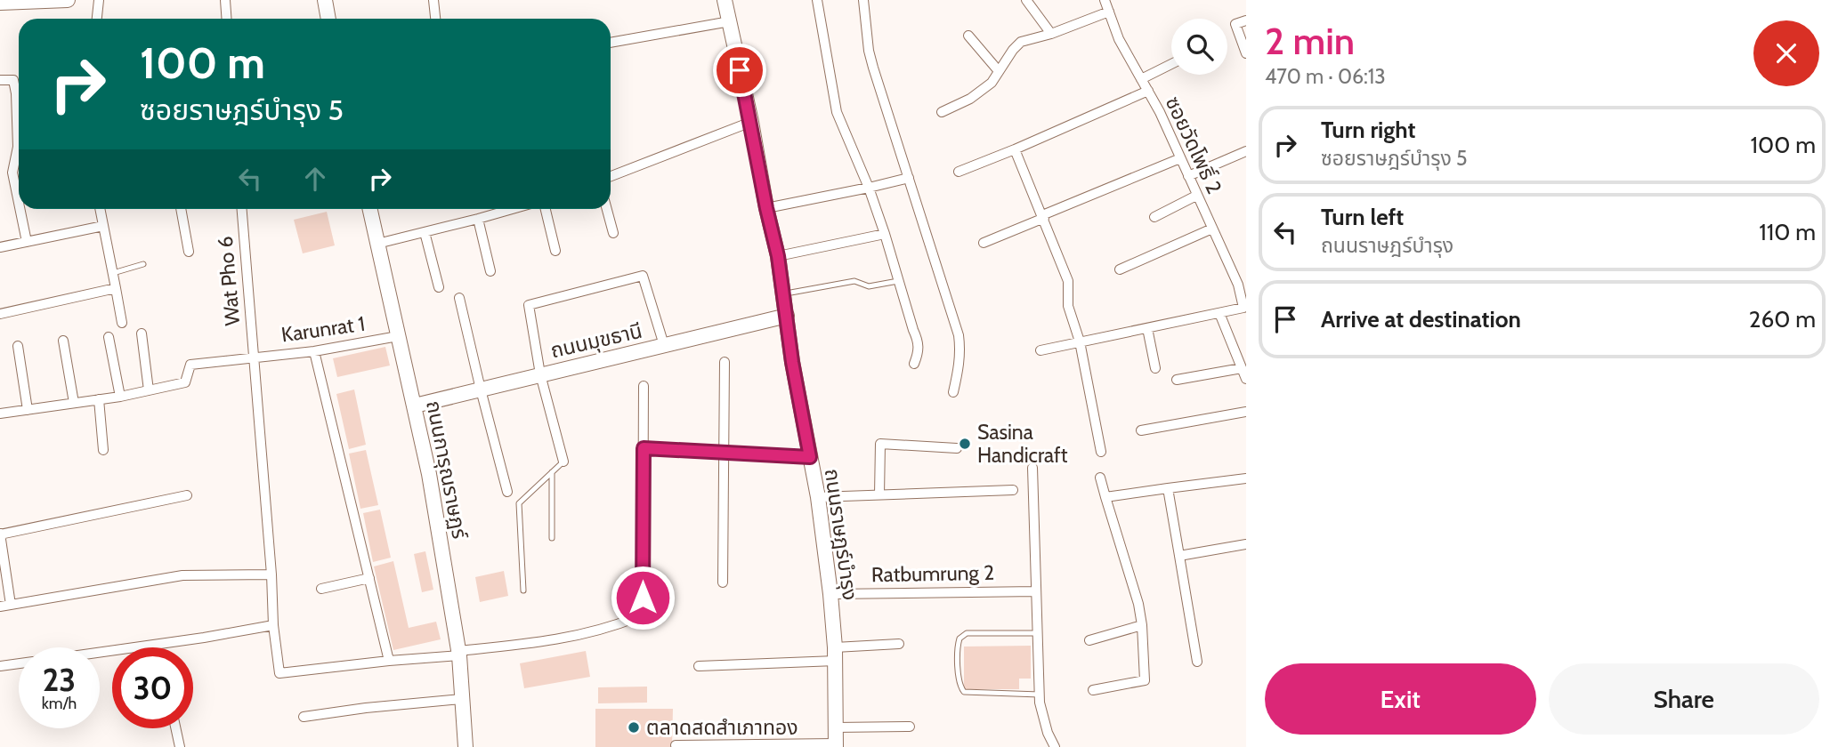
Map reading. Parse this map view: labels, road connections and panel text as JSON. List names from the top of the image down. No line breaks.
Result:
{"streets":{"street":["ซอยวัดโพธิ์ 2","Wat Pho 6","Karunrat 1","ถนนมุขธานี","ถนนการุณราษฏร์","ถนนราษฎร์บำรุง","Ratbumrung 2"]},"crossings":[["Wat Pho 6","Karunrat 1"],["Karunrat 1","ถนนการุณราษฏร์"],["ถนนมุขธานี","ถนนการุณราษฏร์"],["ถนนมุขธานี","ถนนราษฎร์บำรุง"],["ถนนราษฎร์บำรุง","Ratbumrung 2"]],"places":["Sasina Handicraft","ตลาดสดสำเภาทอง"],"page":{"heading":["2 min","470 m · 06:13"],"turn":["100 m","ซอยราษฎร์บำรุง 5"],"list":[{"name":"Turn right","note":"ซอยราษฎร์บำรุง 5","value":"100 m"},{"name":"Turn left","note":"ถนนราษฎร์บำรุง","value":"110 m"},{"name":"Arrive at destination","value":"260 m"}],"speed":"23 km/h","limit":"30","buttons":["Exit","Share"]}}
